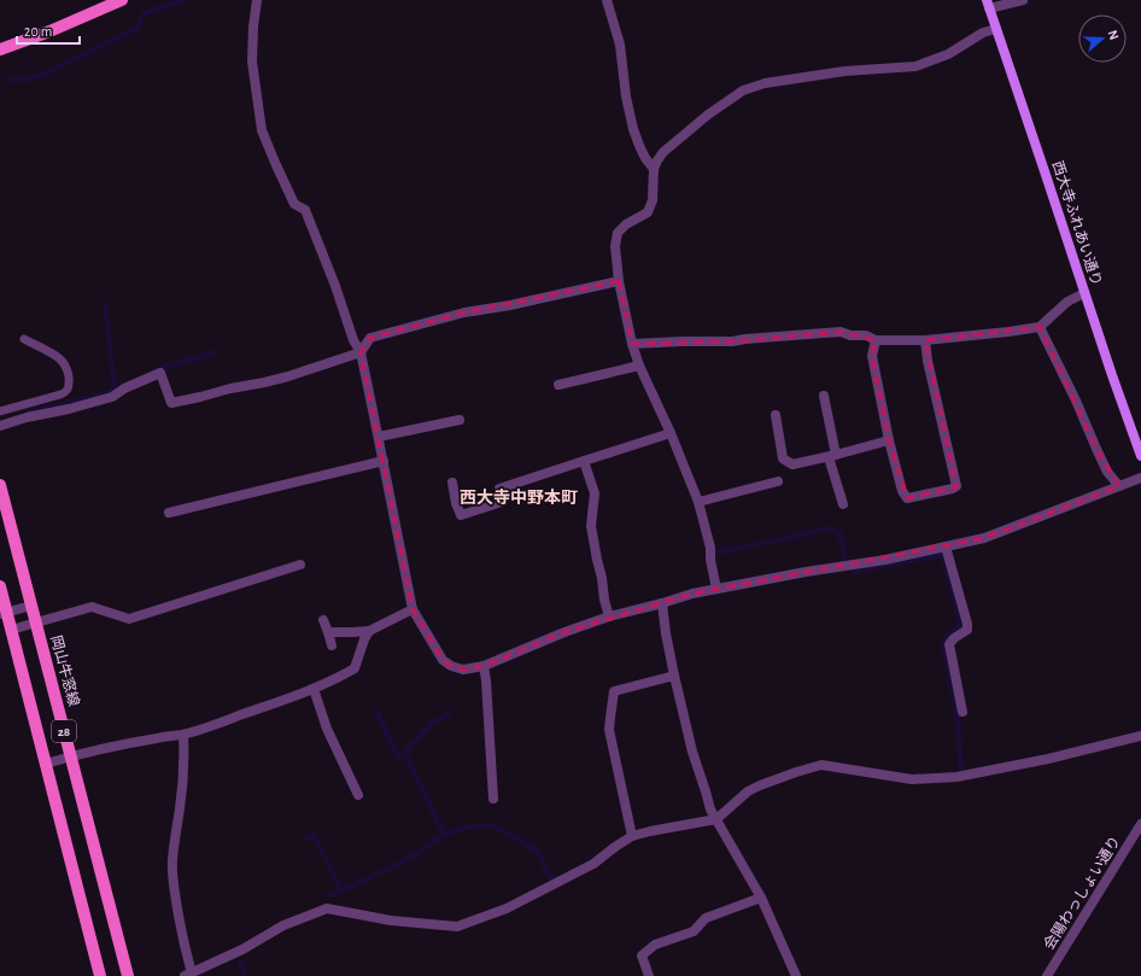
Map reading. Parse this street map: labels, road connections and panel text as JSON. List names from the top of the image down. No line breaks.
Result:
{"streets":{"main road":["岡山牛窓線","28"],"street":["西大寺ふれあい通り","会陽わっしょい通り"]},"districts":["西大寺中野本町"],"scale_bar":"20 m","north":"right"}
